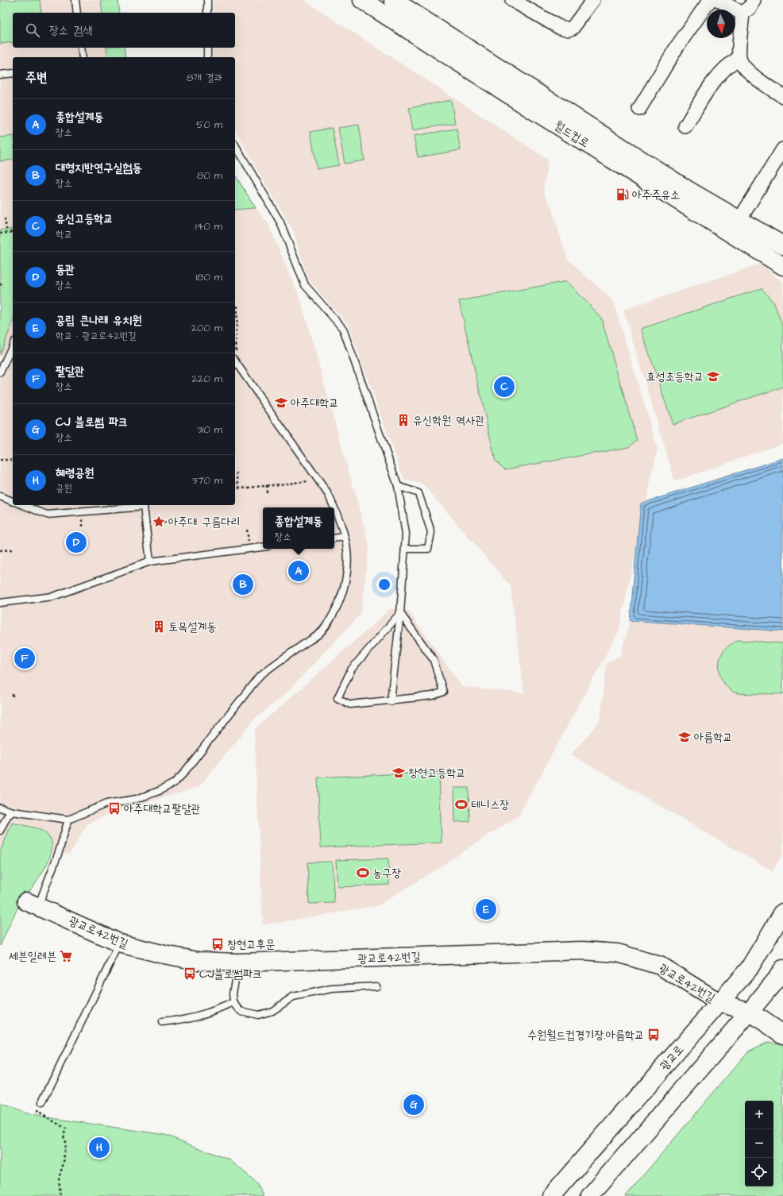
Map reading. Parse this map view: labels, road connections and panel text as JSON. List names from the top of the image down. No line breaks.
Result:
{"streets":{"street":["월드컵로","광교로42번길","광교로"]},"crossings":[["광교로42번길","광교로"]],"places":{"fuel station":["아주주유소"],"school or university":["효성초등학교","아주대학교","아름학교","창현고등학교"],"building":["유신학원 역사관","토목설계동"],"place":["아주대 구름다리"],"sports":["테니스장","농구장"],"bus stop":["아주대학교팔달관","창현고후문","CJ블로썸파크","수원월드컵경기장.아름학교"],"supermarket":["세븐일레븐"]},"north":"bottom","page":{"search":"장소 검색","heading":["주변","8개 결과"],"list":[{"mark":"A","name":"종합설계동","note":"장소","value":"50 m"},{"mark":"B","name":"대형지반연구실험동","note":"장소","value":"80 m"},{"mark":"C","name":"유신고등학교","note":"학교","value":"140 m"},{"mark":"D","name":"동관","note":"장소","value":"180 m"},{"mark":"E","name":"공립 큰나래 유치원","note":"학교 · 광교로42번길","value":"200 m"},{"mark":"F","name":"팔달관","note":"장소","value":"220 m"},{"mark":"G","name":"CJ 블로썸 파크","note":"장소","value":"310 m"},{"mark":"H","name":"혜령공원","note":"공원","value":"370 m"}],"pins":["C","D","A","B","F","E","G","H"],"popup":["종합설계동","장소"],"map_buttons":["+","−"]}}
